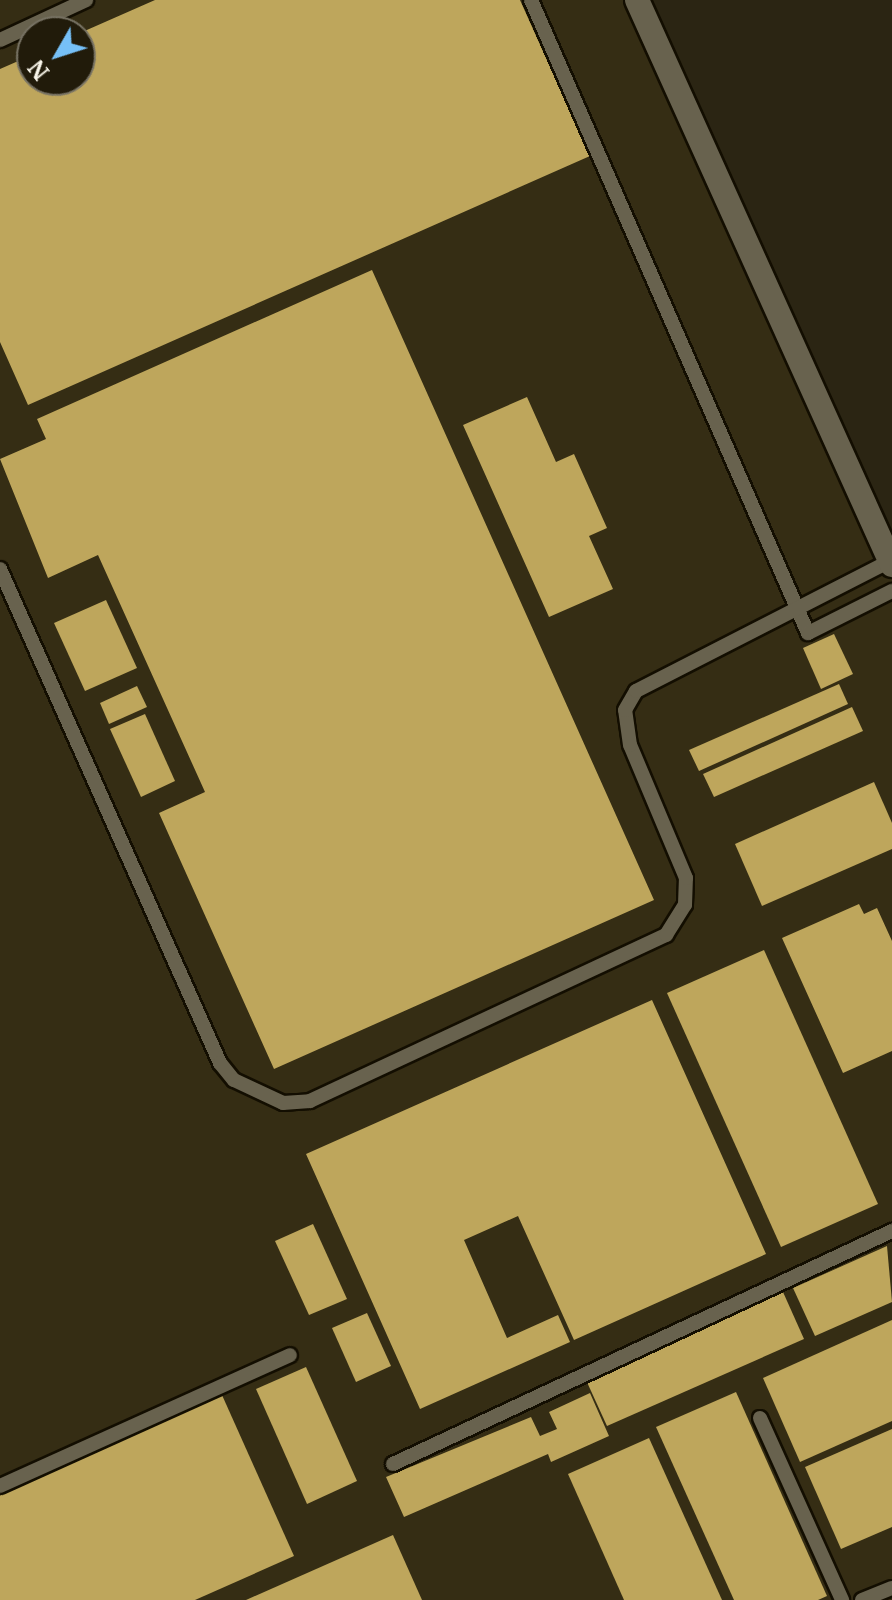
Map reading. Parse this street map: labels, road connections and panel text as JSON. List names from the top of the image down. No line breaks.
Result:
{"north":"bottom left"}
